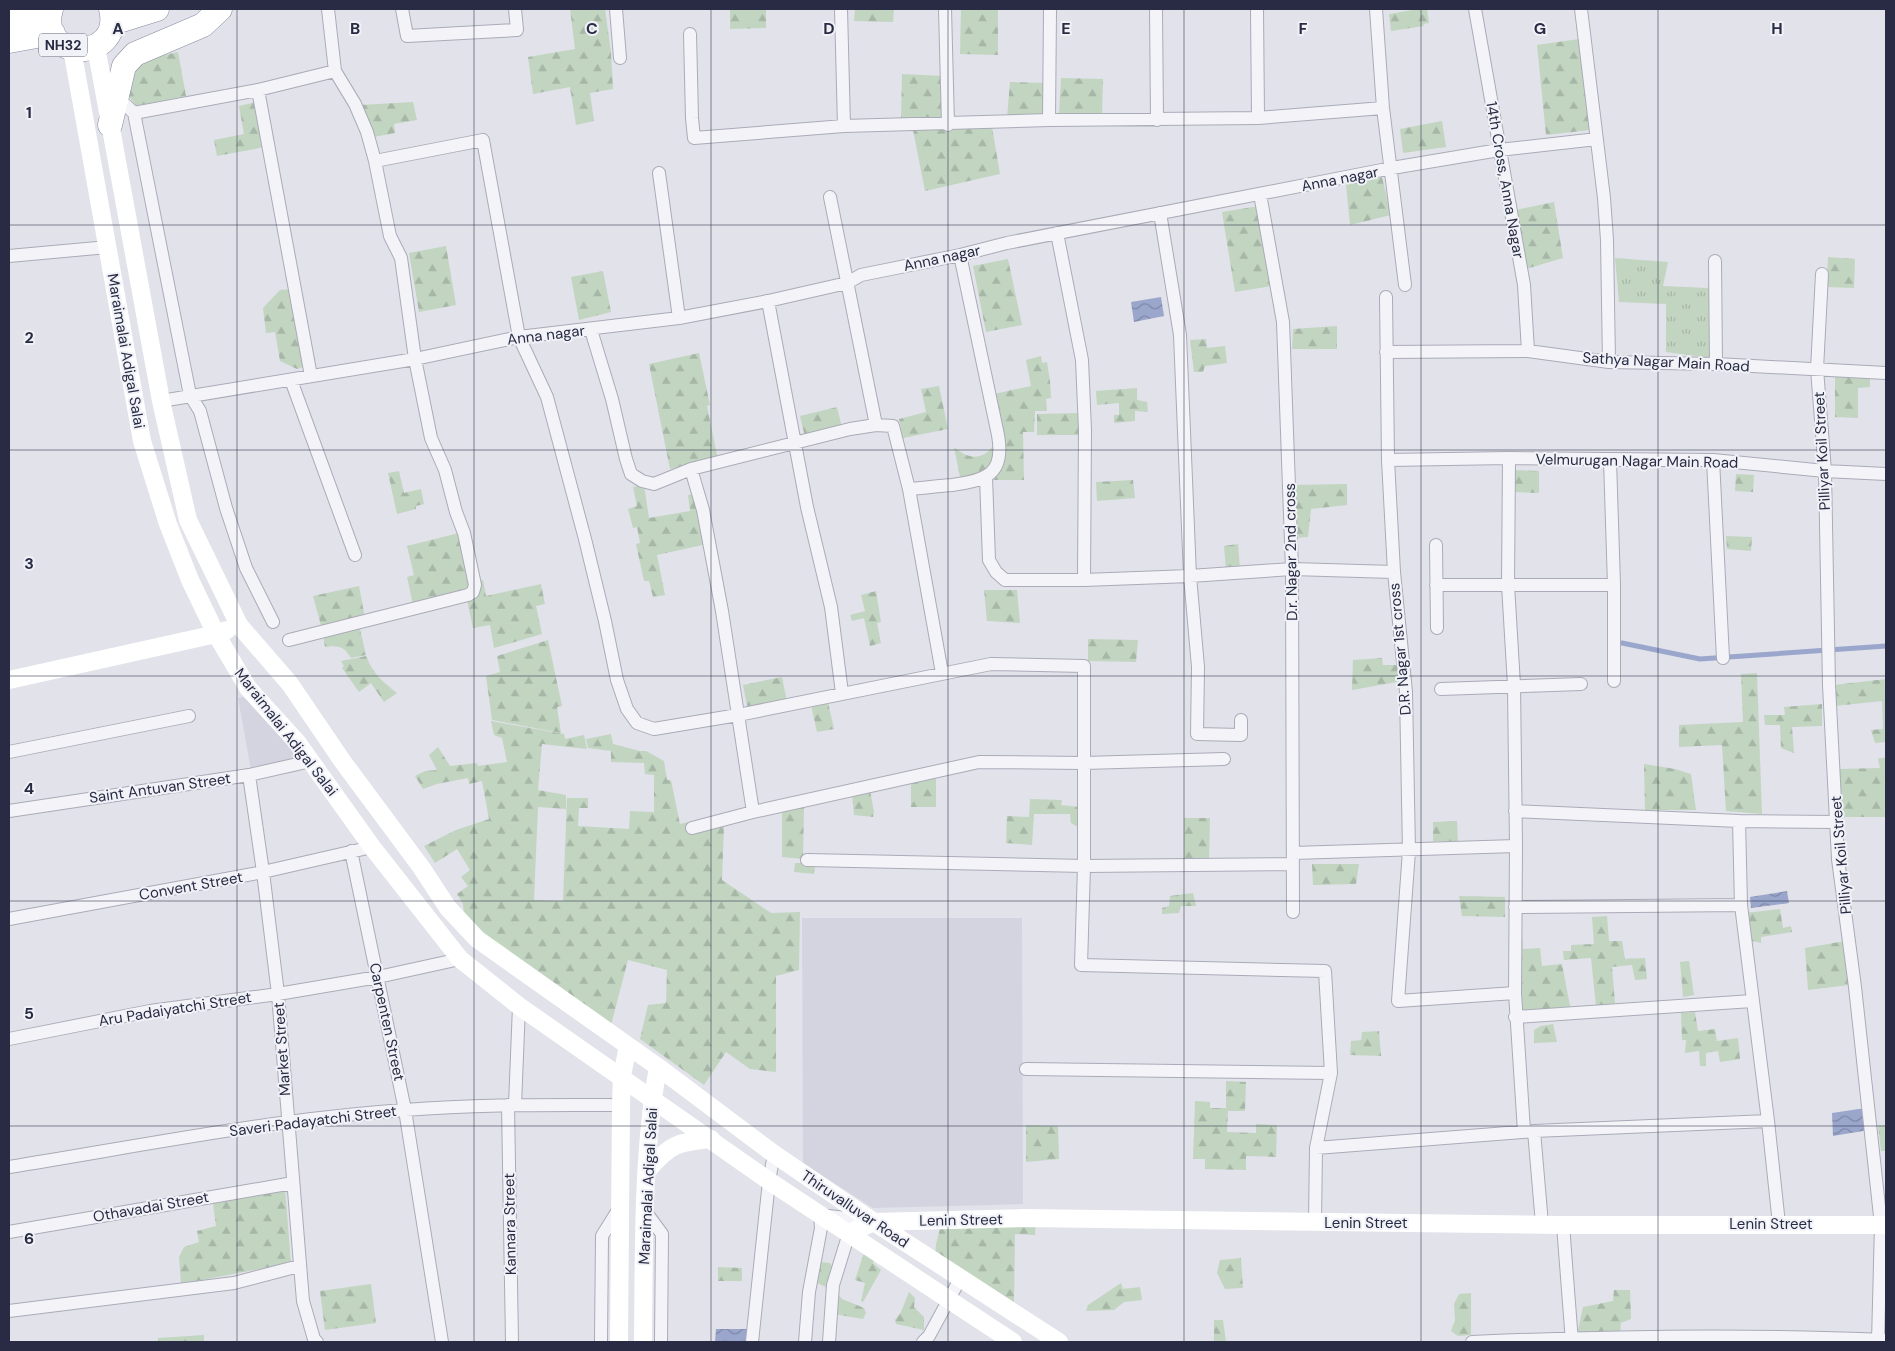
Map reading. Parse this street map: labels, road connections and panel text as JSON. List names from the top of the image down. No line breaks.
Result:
{"streets":{"highway":["NH32"],"main road":["Maraimalai Adigal Salai","Thiruvalluvar Road","Lenin Street"],"street":["Anna nagar","14th Cross, Anna Nagar","Sathya Nagar Main Road","Pilliyar Koil Street","Velmurugan Nagar Main Road","D.r. Nagar 2nd cross","D.R. Nagar 1st cross","Saint Antuvan Street","Convent Street","Aru Padaiyatchi Street","Carpenten Street","Market Street","Saveri Padayatchi Street","Othavadai Street","Kannara Street"]},"crossings":[["NH32","Maraimalai Adigal Salai"],["Anna nagar","14th Cross, Anna Nagar"],["Anna nagar","Maraimalai Adigal Salai"],["Anna nagar","D.r. Nagar 2nd cross"],["14th Cross, Anna Nagar","Sathya Nagar Main Road"],["Maraimalai Adigal Salai","Saint Antuvan Street"],["Maraimalai Adigal Salai","Convent Street"],["Maraimalai Adigal Salai","Aru Padaiyatchi Street"],["Maraimalai Adigal Salai","Saveri Padayatchi Street"],["Maraimalai Adigal Salai","Thiruvalluvar Road"],["Maraimalai Adigal Salai","Kannara Street"],["Sathya Nagar Main Road","Pilliyar Koil Street"],["Sathya Nagar Main Road","D.R. Nagar 1st cross"],["Pilliyar Koil Street","Velmurugan Nagar Main Road"],["Pilliyar Koil Street","Lenin Street"],["Velmurugan Nagar Main Road","D.R. Nagar 1st cross"],["Saint Antuvan Street","Market Street"],["Convent Street","Carpenten Street"],["Convent Street","Market Street"],["Aru Padaiyatchi Street","Carpenten Street"],["Aru Padaiyatchi Street","Market Street"],["Carpenten Street","Saveri Padayatchi Street"],["Market Street","Saveri Padayatchi Street"],["Market Street","Othavadai Street"],["Saveri Padayatchi Street","Kannara Street"],["Thiruvalluvar Road","Lenin Street"]],"grid":{"columns":["A","B","C","D","E","F","G","H"],"rows":["1","2","3","4","5","6"]}}
